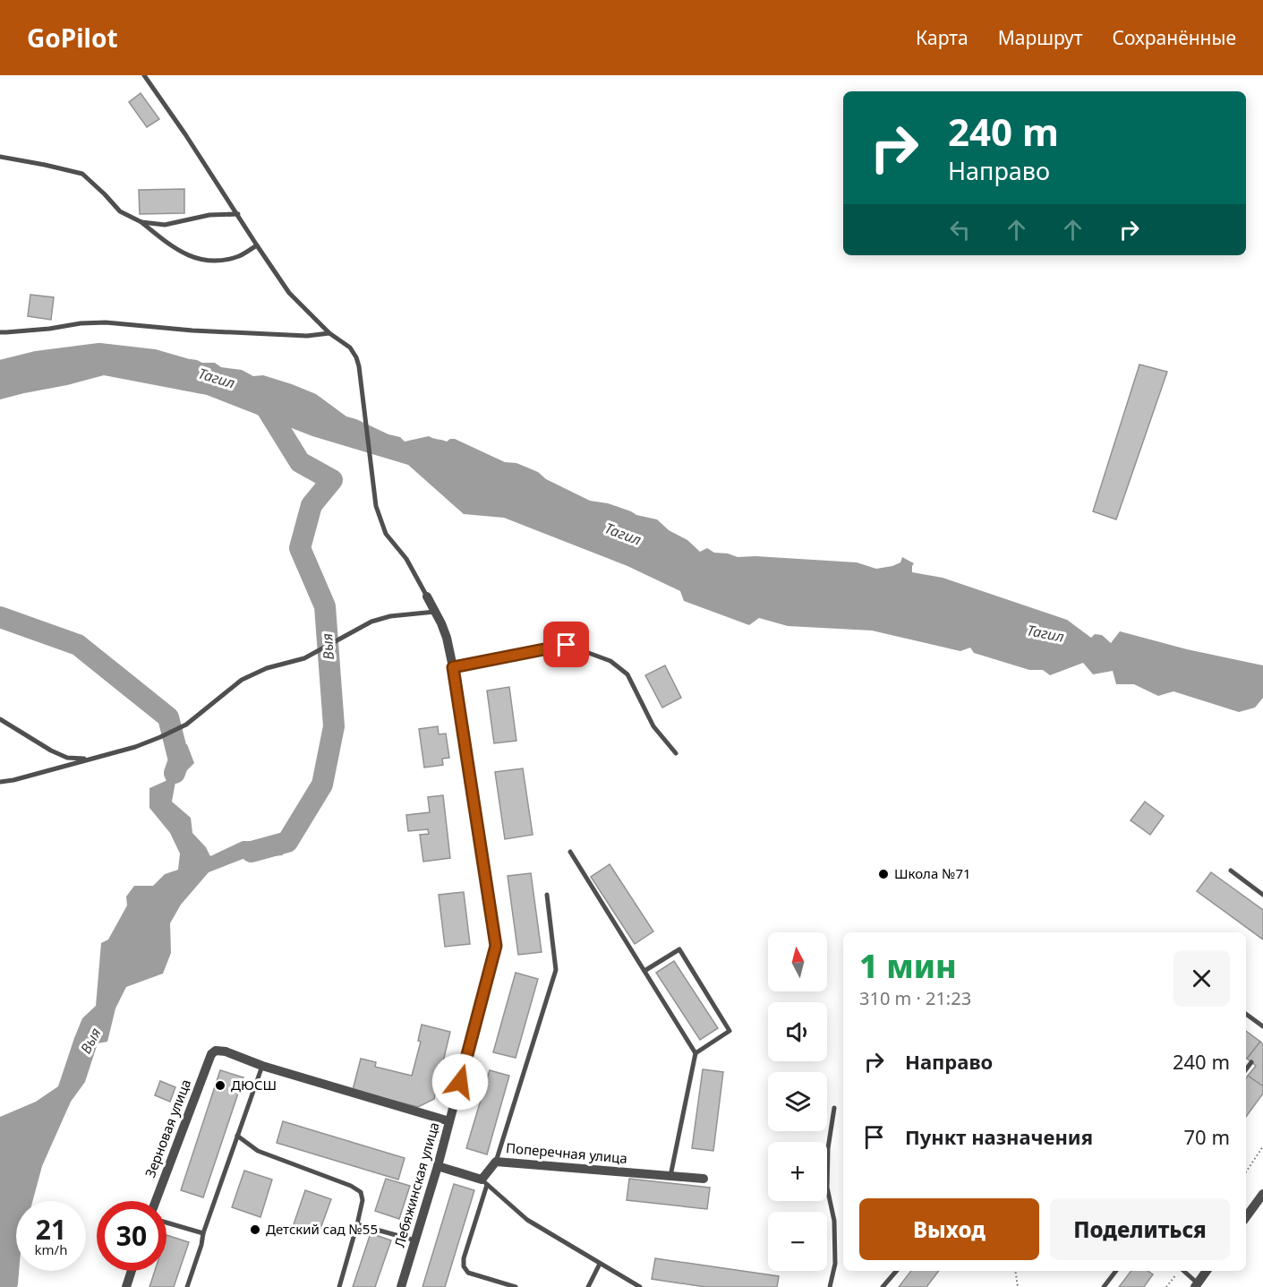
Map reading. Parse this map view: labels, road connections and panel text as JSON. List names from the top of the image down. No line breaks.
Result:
{"streets":{"street":["Зерновая улица","Поперечная улица","Лебяжинская улица"]},"water":["Тагил","Выя"],"places":["Школа №71","ДЮСШ","Детский сад №55"],"north":"top","page":{"header":"GoPilot","nav":["Карта","Маршрут","Сохранённые"],"turn":["240 m","Направо"],"map_buttons":["+","−"],"heading":["1 мин","310 m · 21:23"],"list":[{"name":"Направо","value":"240 m"},{"name":"Пункт назначения","value":"70 m"}],"buttons":["Выход","Поделиться"],"speed":"21 km/h","limit":"30"}}
